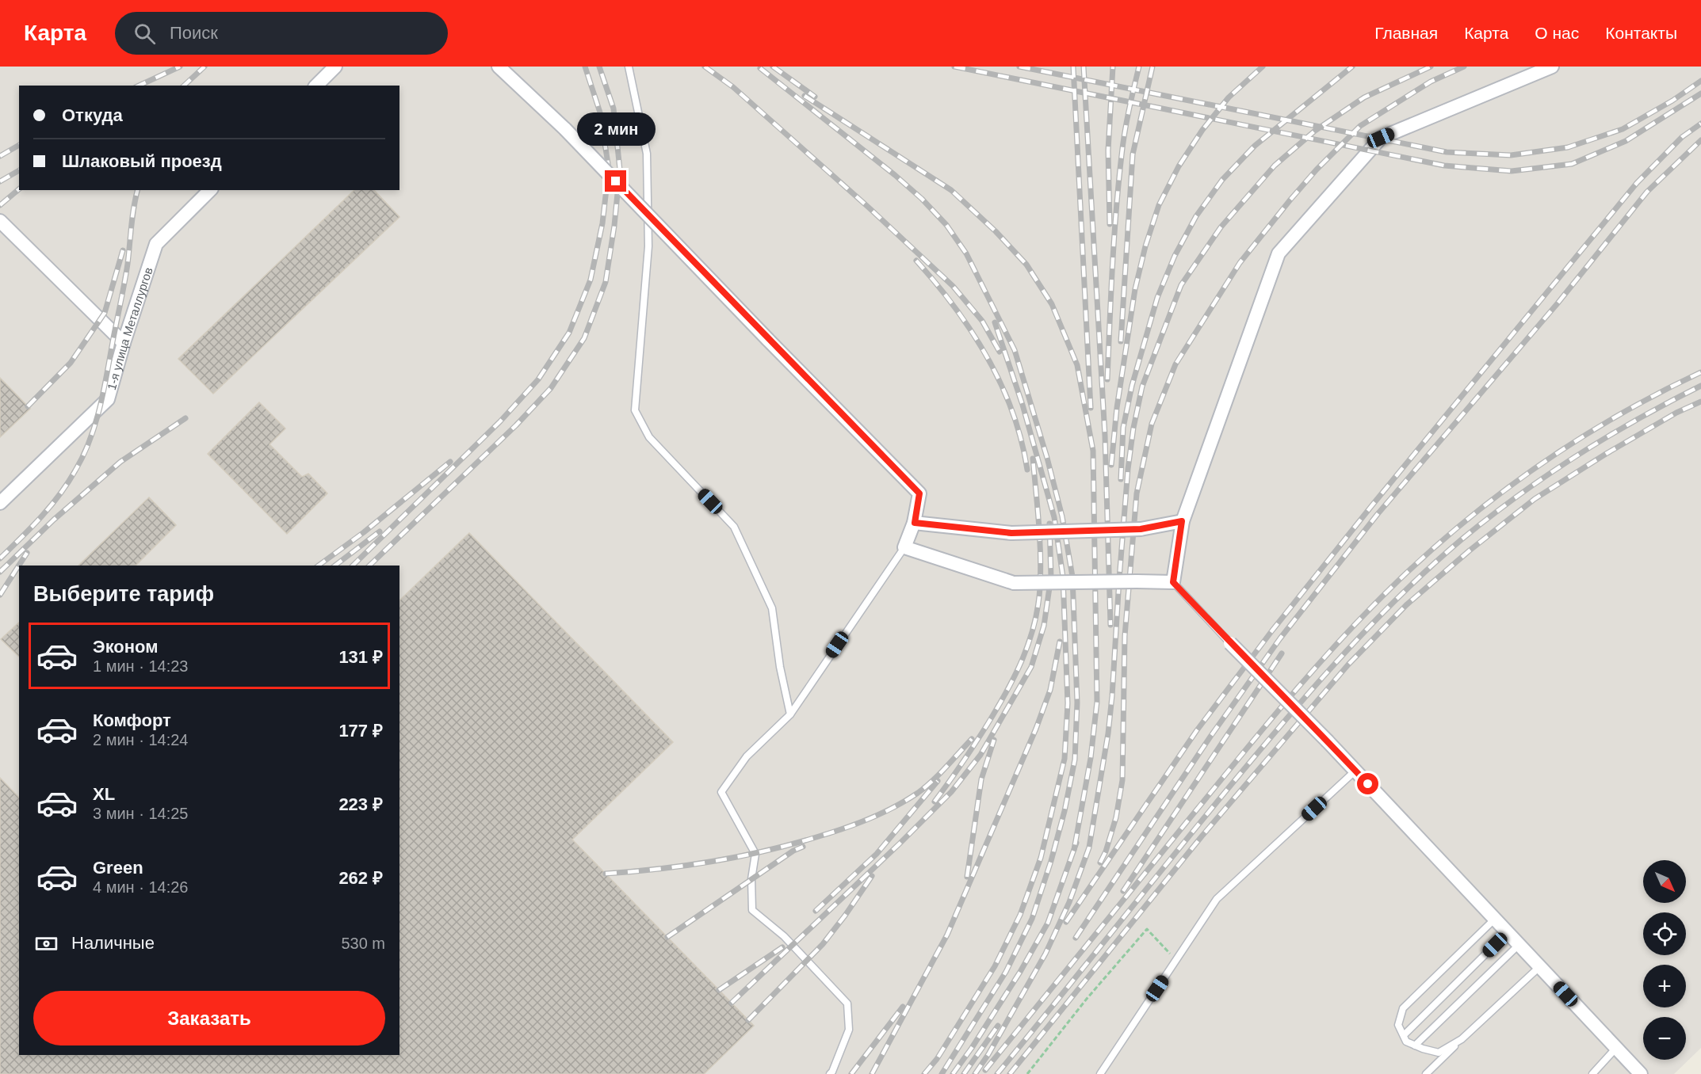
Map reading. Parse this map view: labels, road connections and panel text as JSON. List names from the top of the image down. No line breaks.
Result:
{"streets":{"street":["1-я улица Металлургов"]},"north":"bottom right","page":{"header":"Карта","search":"Поиск","nav":["Главная","Карта","О нас","Контакты"],"banner":["Откуда","Шлаковый проезд"],"bubble":"2 мин","heading":"Выберите тариф","list":[{"name":"Эконом","note":"1 мин · 14:23","value":"131 ₽"},{"name":"Комфорт","note":"2 мин · 14:24","value":"177 ₽"},{"name":"XL","note":"3 мин · 14:25","value":"223 ₽"},{"name":"Green","note":"4 мин · 14:26","value":"262 ₽"}],"map_buttons":["+","−"],"pay":["Наличные","530 m"],"buttons":"Заказать"}}
